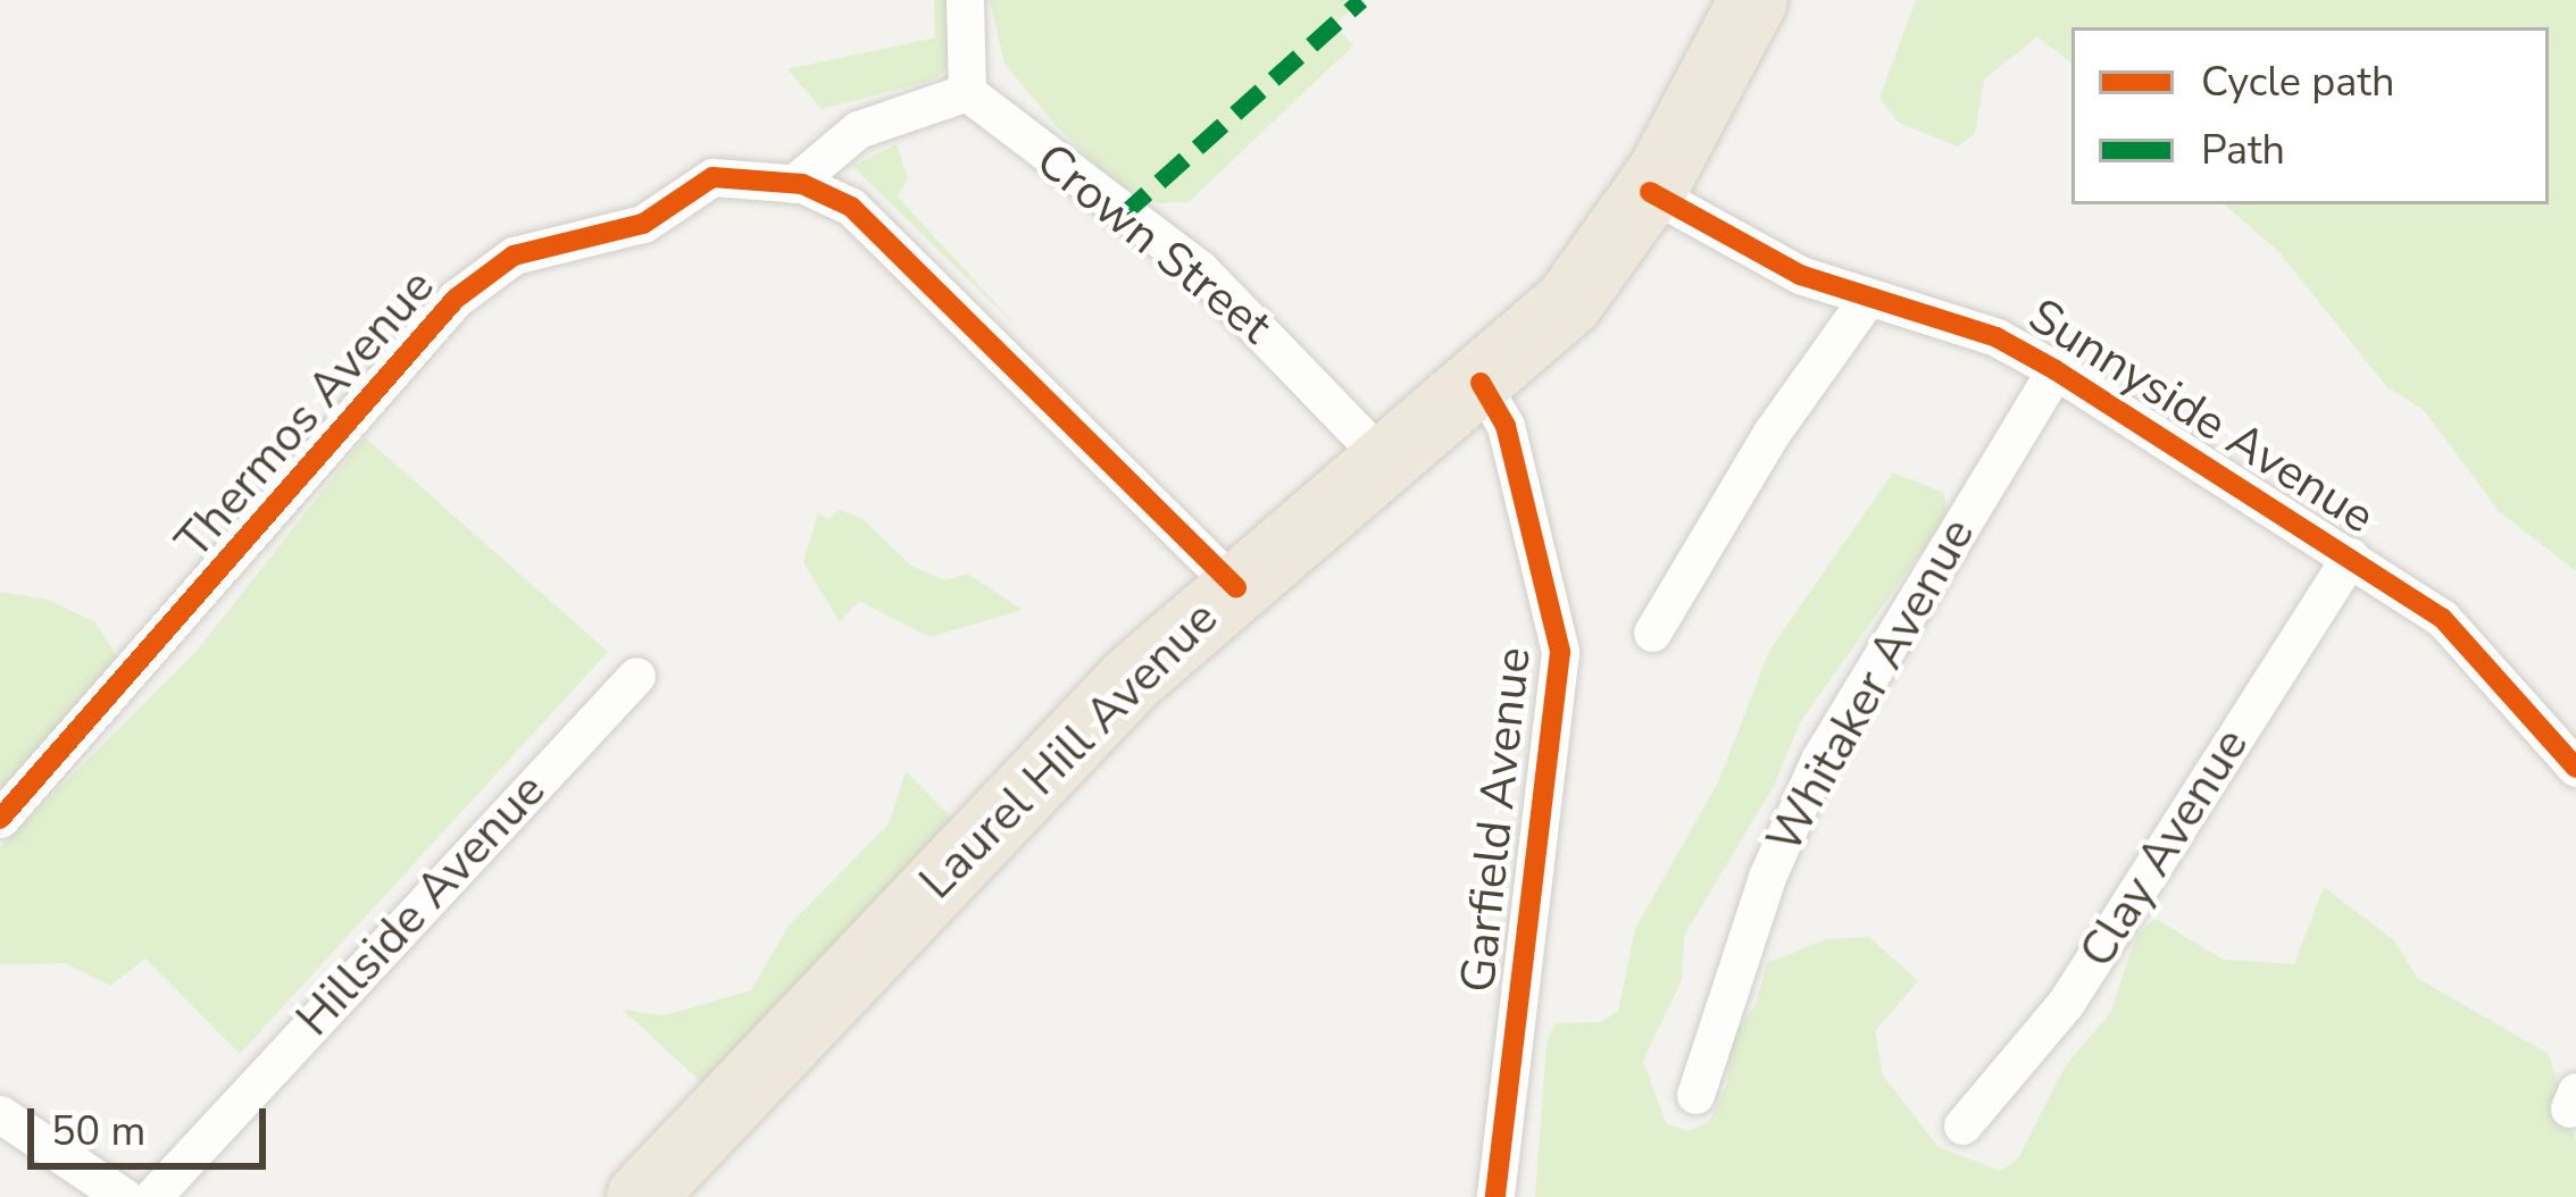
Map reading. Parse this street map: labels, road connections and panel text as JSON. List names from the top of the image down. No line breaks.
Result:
{"streets":{"highway":["Laurel Hill Avenue"],"street":["Crown Street","Thermos Avenue","Sunnyside Avenue","Whitaker Avenue","Garfield Avenue","Clay Avenue","Hillside Avenue"]},"crossings":[["Crown Street","Laurel Hill Avenue"],["Thermos Avenue","Laurel Hill Avenue"],["Sunnyside Avenue","Whitaker Avenue"],["Sunnyside Avenue","Laurel Hill Avenue"],["Sunnyside Avenue","Clay Avenue"],["Laurel Hill Avenue","Garfield Avenue"]],"legend":["Cycle path","Path"],"scale_bar":"50 m"}
